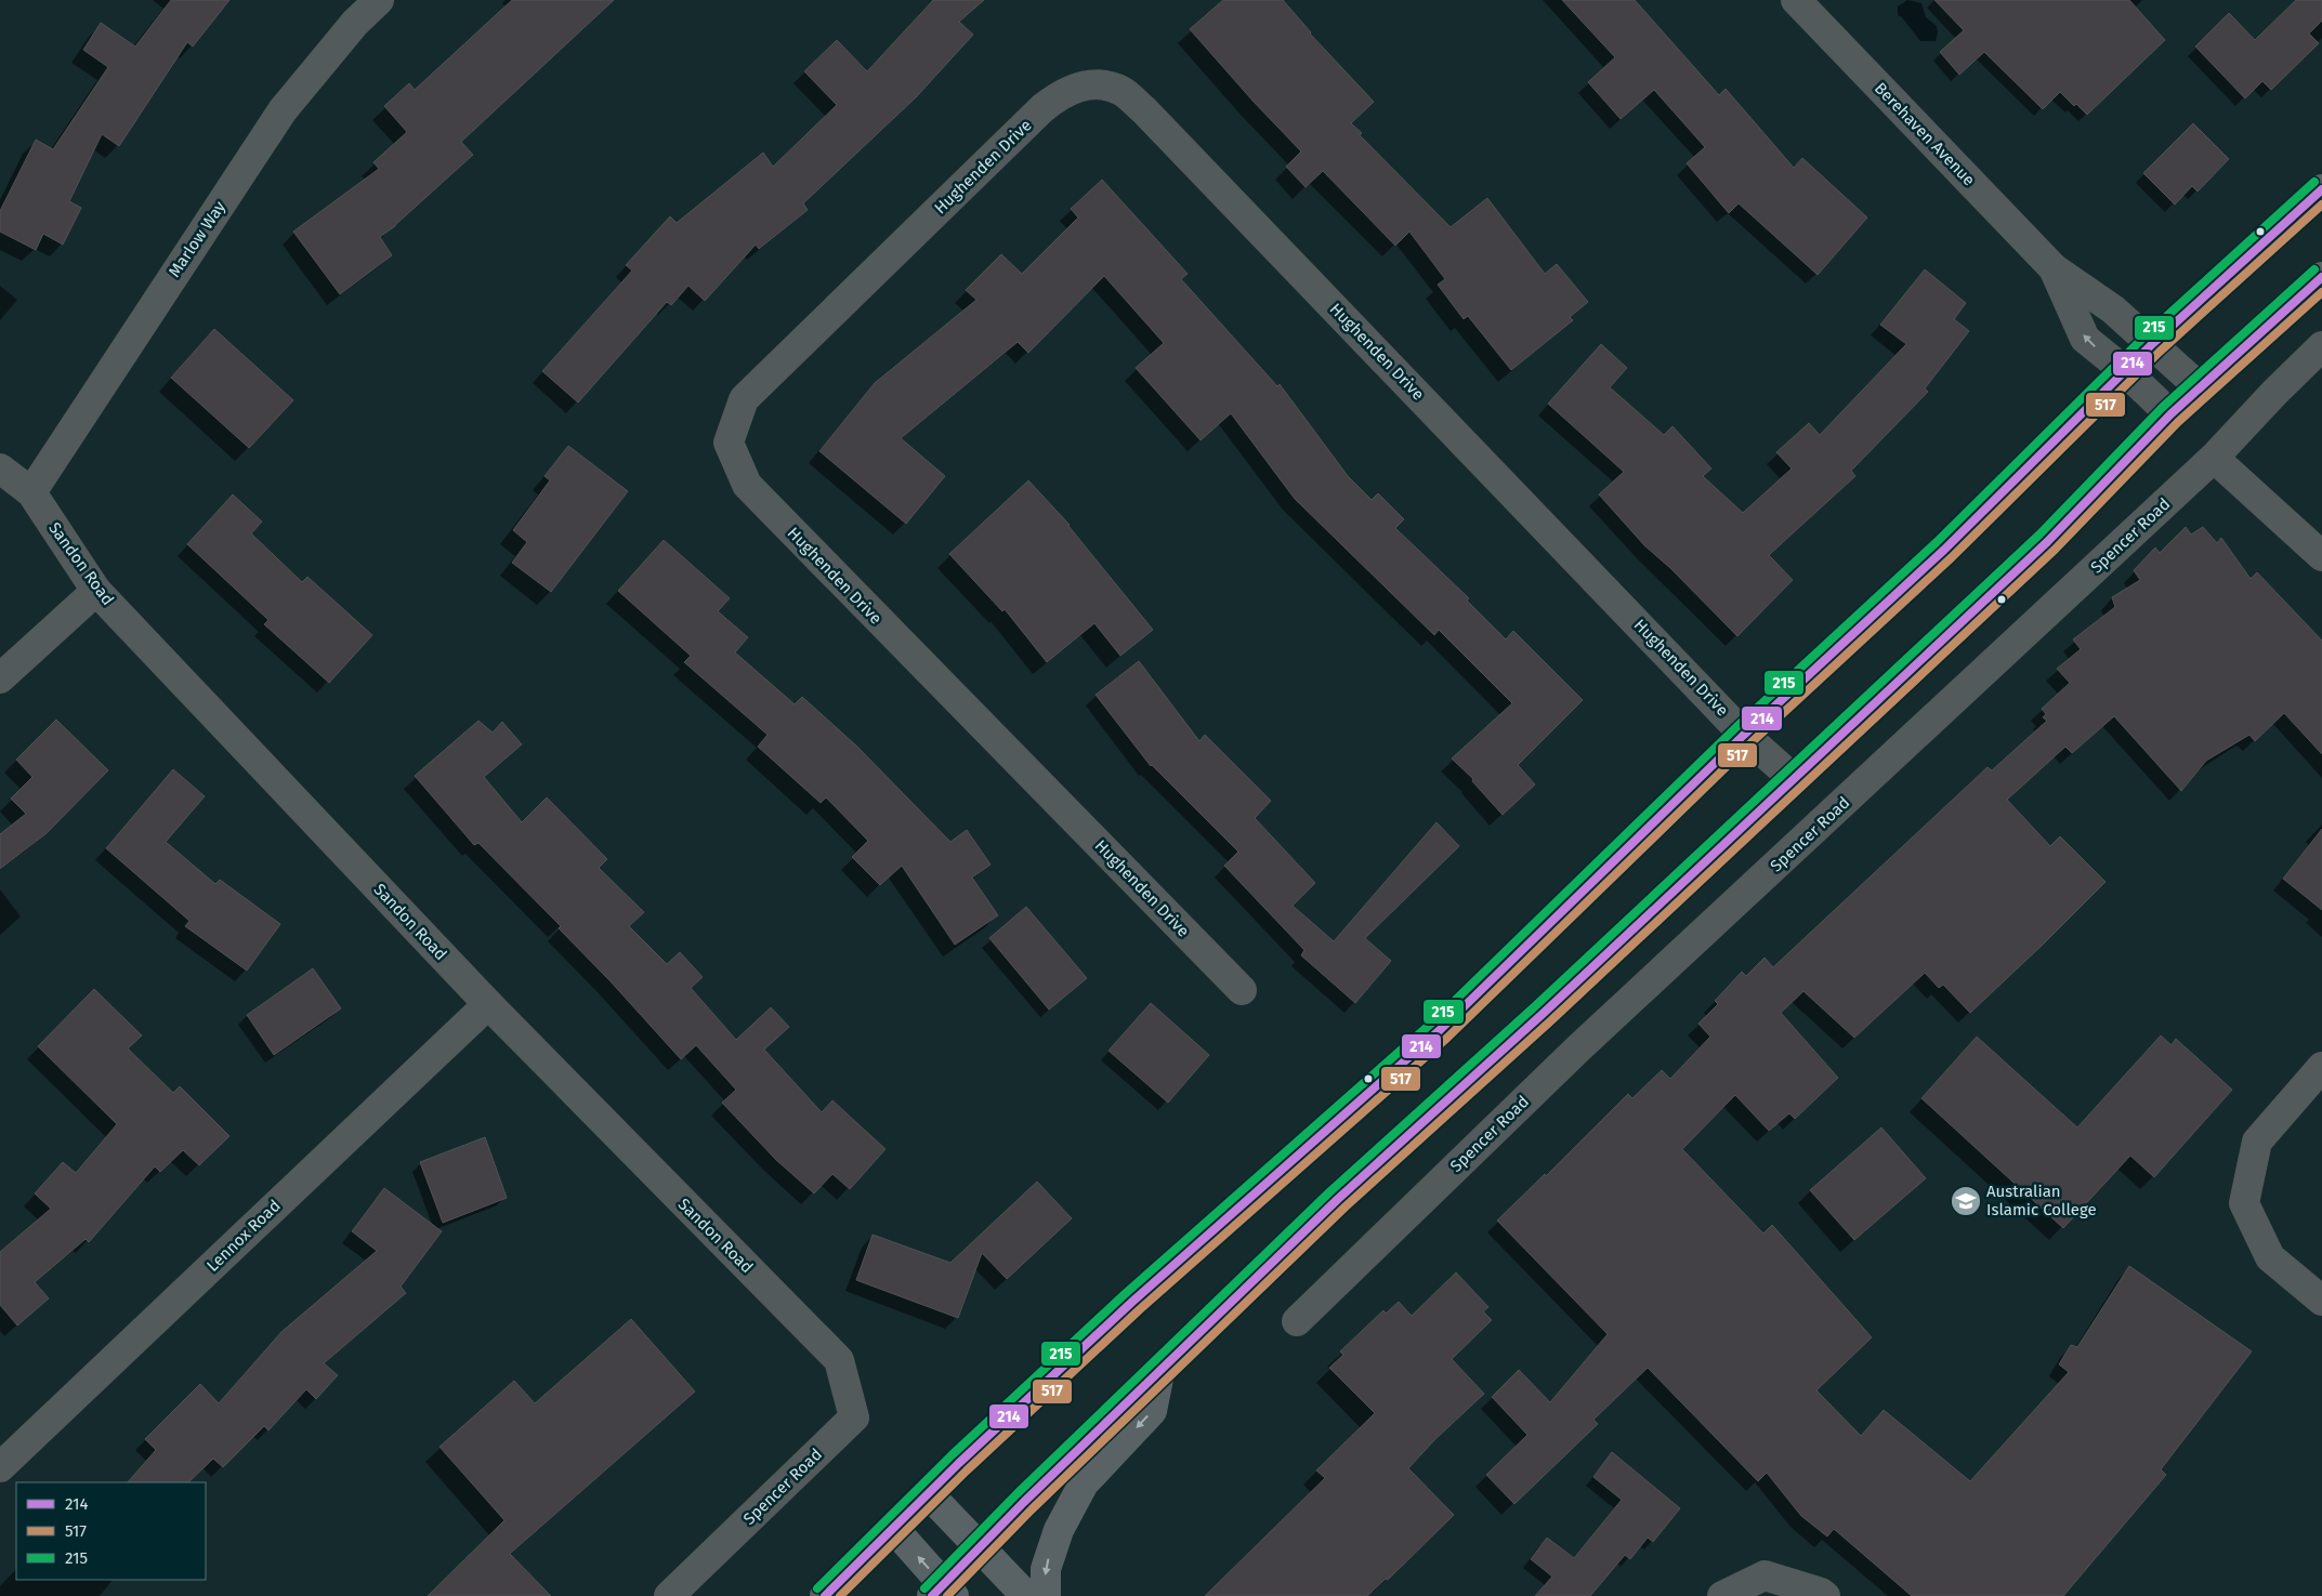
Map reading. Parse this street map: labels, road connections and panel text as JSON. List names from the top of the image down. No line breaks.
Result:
{"streets":{"street":["Berehaven Avenue","Hughenden Drive","Marlow Way","Spencer Road","Sandon Road","Lennox Road"]},"crossings":[["Marlow Way","Sandon Road"],["Spencer Road","Sandon Road"],["Sandon Road","Lennox Road"]],"places":{"school or university":["Australian Islamic College"]},"lines":["transit line 215","transit line 214","transit line 517"],"legend":["214","517","215"]}
